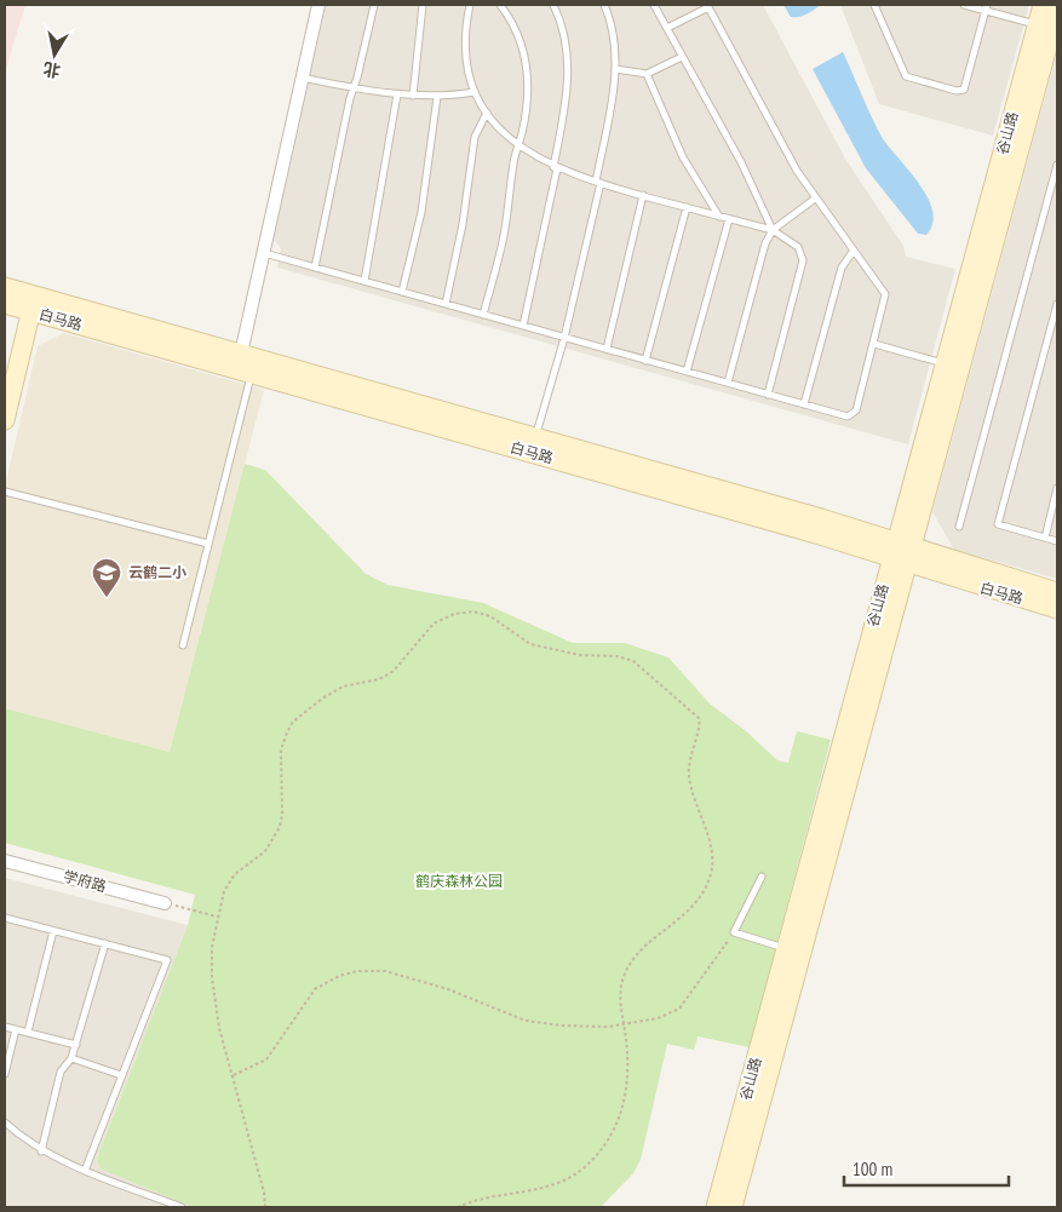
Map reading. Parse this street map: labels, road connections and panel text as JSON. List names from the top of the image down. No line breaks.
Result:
{"streets":{"street":["谷山路","白马路","学府路"]},"crossings":[["谷山路","白马路"]],"parks":["鹤庆森林公园"],"places":{"school or university":["云鹤二小"]},"scale_bar":"100 m","north":"bottom"}
